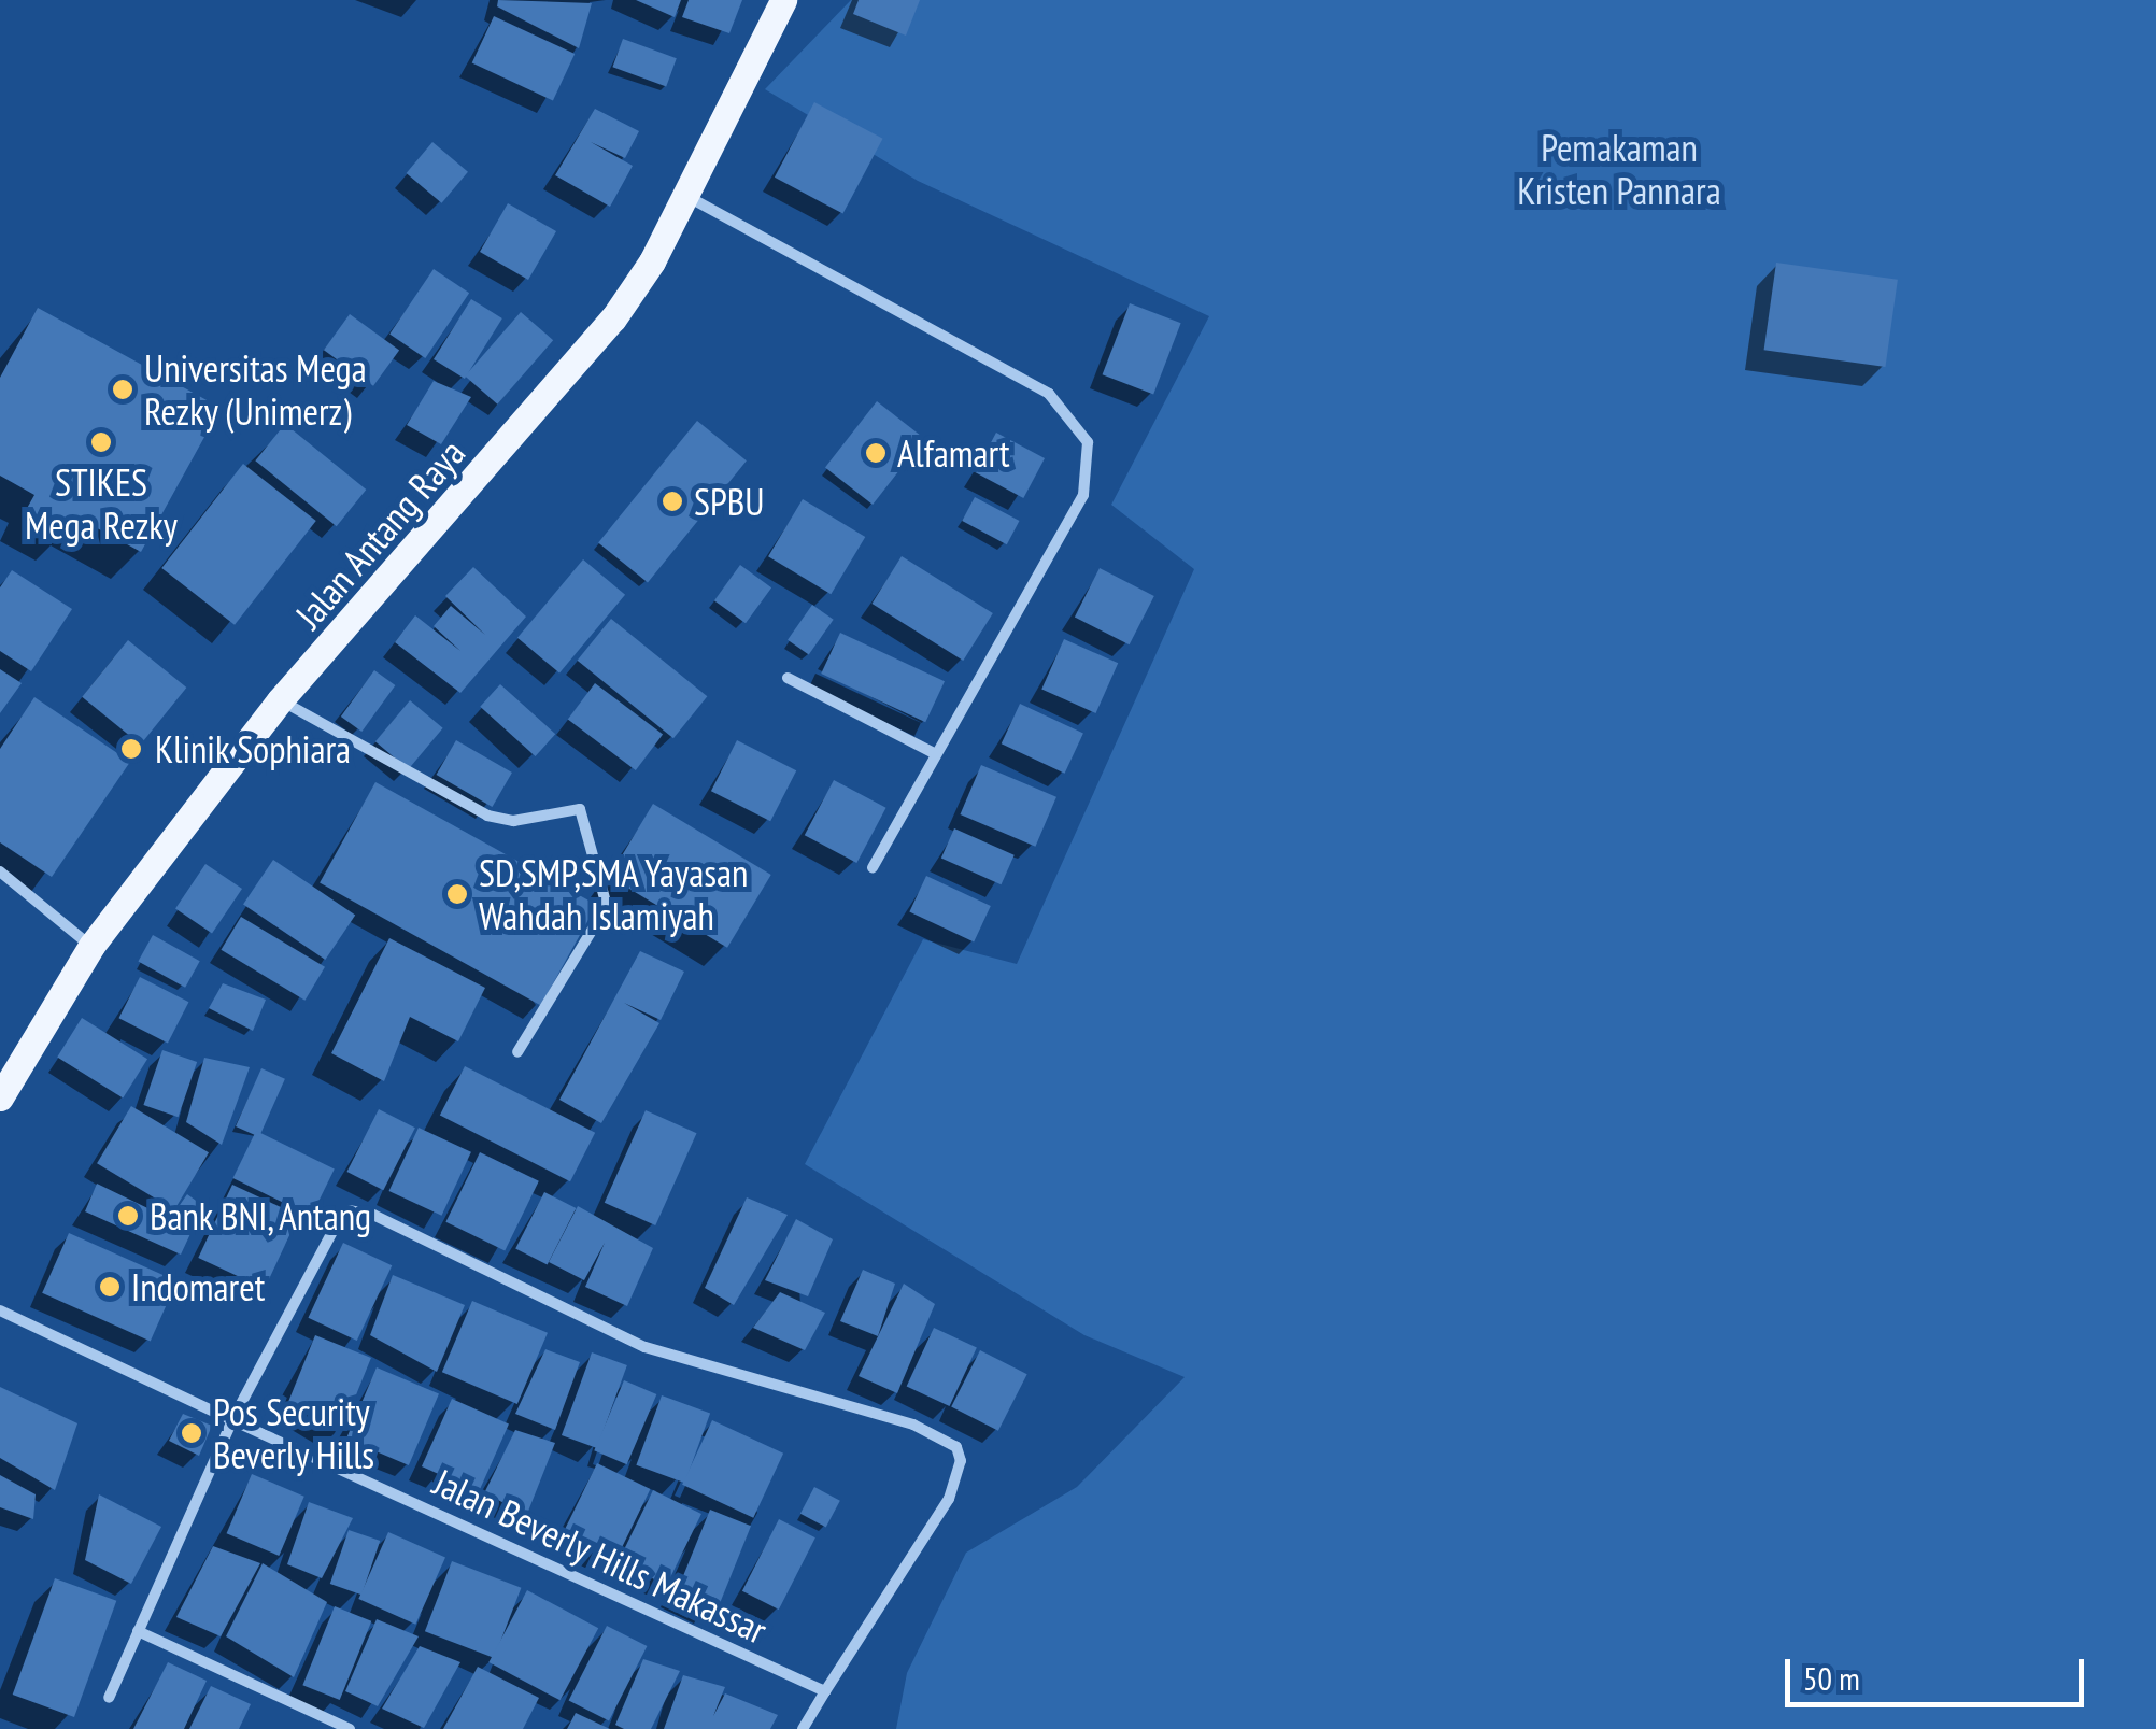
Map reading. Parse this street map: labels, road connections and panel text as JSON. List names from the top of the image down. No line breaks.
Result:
{"streets":{"main road":["Jalan Antang Raya"],"street":["Jalan Beverly Hills Makassar"]},"parks":["Pemakaman Kristen Pannara"],"places":["Universitas Mega Rezky (Unimerz)","STIKES Mega Rezky","Alfamart","SPBU","Klinik Sophiara","SD,SMP,SMA Yayasan Wahdah Islamiyah","Bank BNI, Antang","Indomaret","Pos Security Beverly Hills"],"scale_bar":"50 m"}
